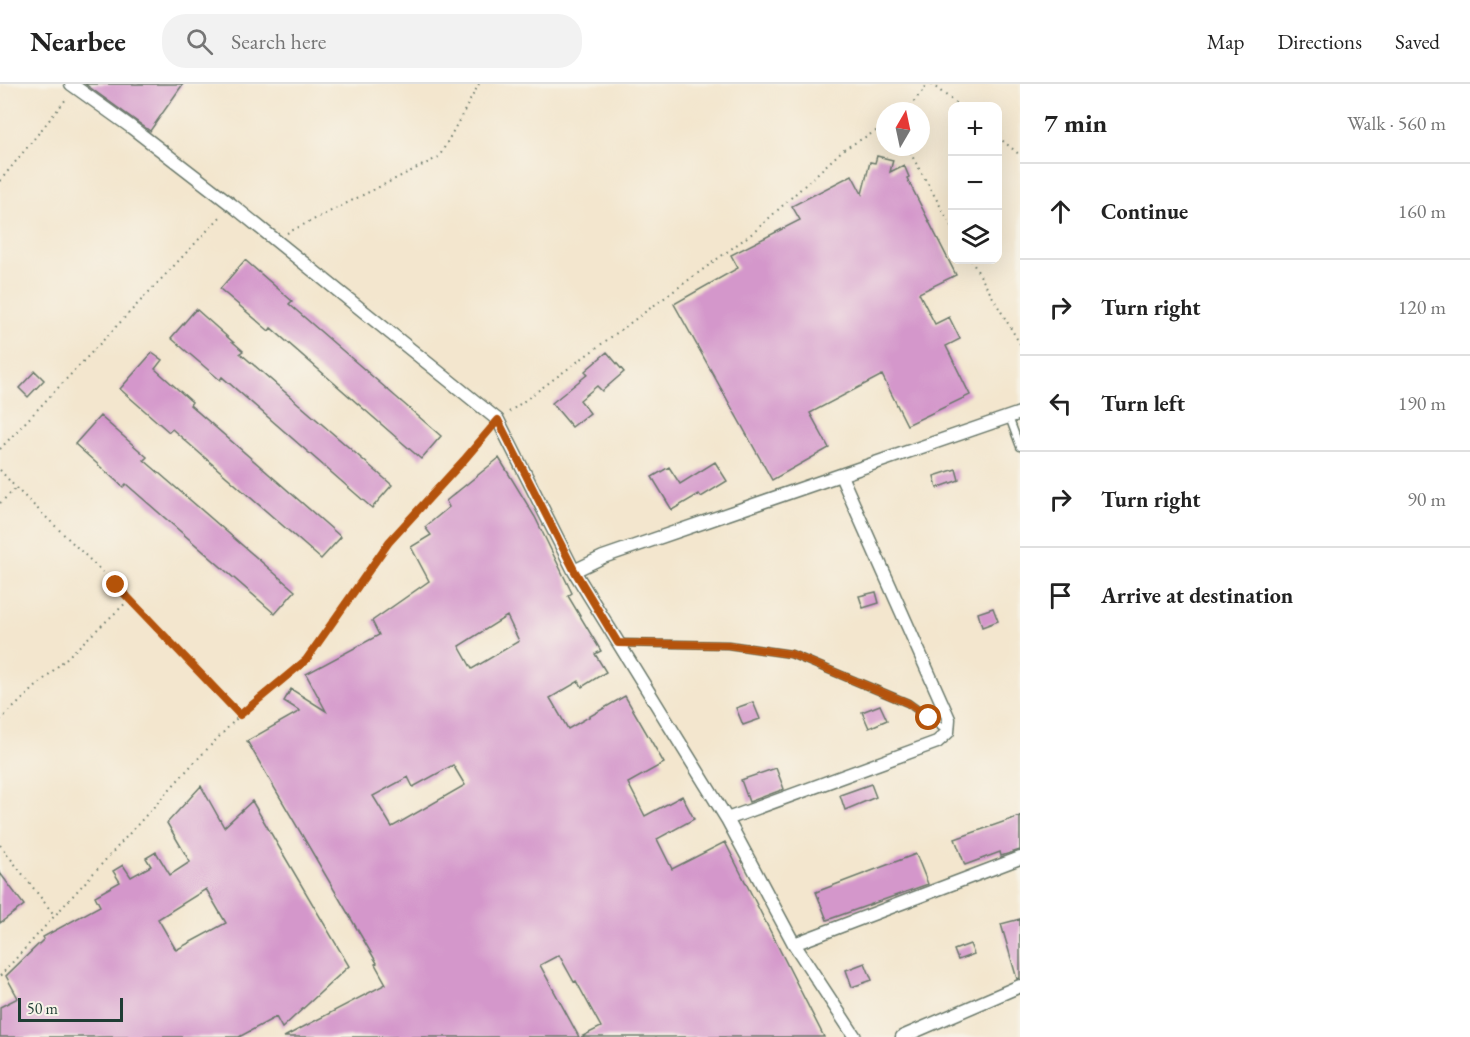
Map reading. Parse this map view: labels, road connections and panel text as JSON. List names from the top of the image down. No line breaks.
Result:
{"scale_bar":"50 m","north":"top","page":{"header":"Nearbee","search":"Search here","nav":["Map","Directions","Saved"],"heading":["7 min","Walk · 560 m"],"map_buttons":["+","−"],"list":[["Continue","160 m"],["Turn right","120 m"],["Turn left","190 m"],["Turn right","90 m"],"Arrive at destination"],"scale":"50 m"}}
